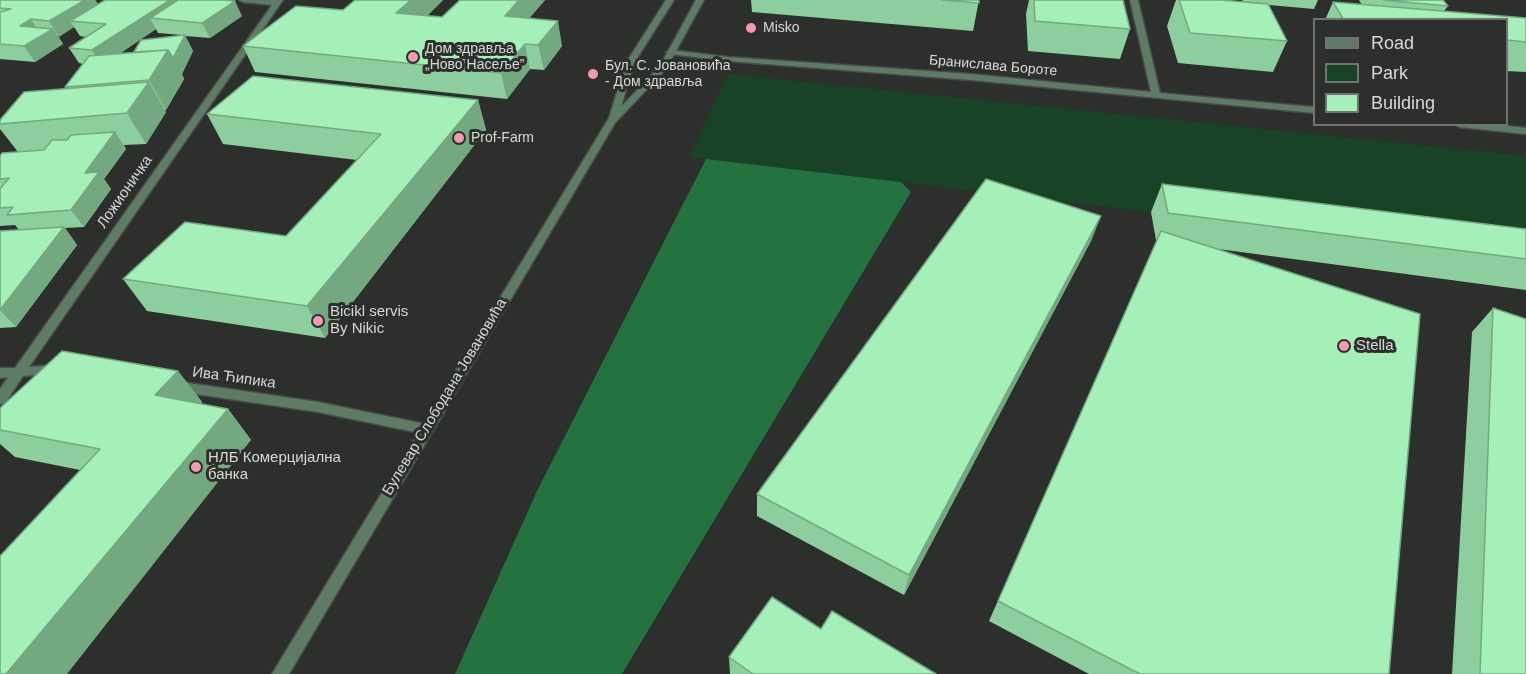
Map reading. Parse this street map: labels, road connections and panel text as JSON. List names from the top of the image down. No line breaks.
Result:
{"streets":{"street":["Бранислава Бороте","Ложионичка","Ива Ћипика","Булевар Слободана Јовановића"]},"crossings":[["Бранислава Бороте","Булевар Слободана Јовановића"],["Ива Ћипика","Булевар Слободана Јовановића"]],"places":["Misko","Дом здравља „Ново Насеље”","Бул. С. Јовановића - Дом здравља","Prof-Farm","Bicikl servis By Nikic","Stella","НЛБ Комерцијална банка"],"legend":["Road","Park","Building"]}
